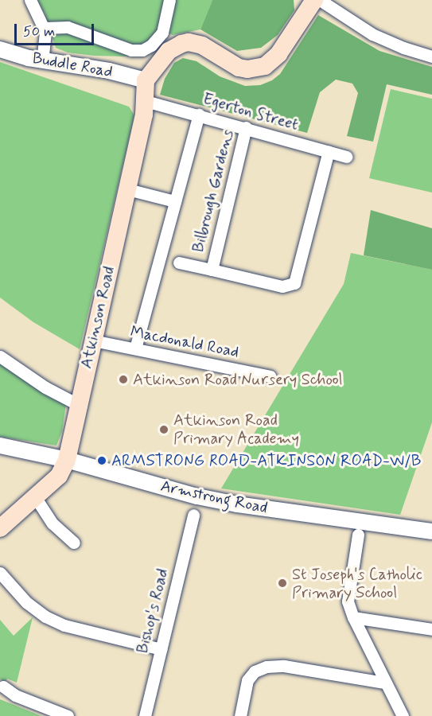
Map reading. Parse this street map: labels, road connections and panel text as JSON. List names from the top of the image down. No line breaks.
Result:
{"streets":{"main road":["Atkinson Road"],"street":["Buddle Road","Egerton Street","Bilbrough Gardens","Macdonald Road","Armstrong Road","Bishop's Road"]},"crossings":[["Buddle Road","Atkinson Road"],["Egerton Street","Bilbrough Gardens"],["Egerton Street","Atkinson Road"],["Atkinson Road","Macdonald Road"],["Atkinson Road","Armstrong Road"]],"places":["Atkinson Road Nursery School","Atkinson Road Primary Academy","ARMSTRONG ROAD-ATKINSON ROAD-W/B","St Joseph's Catholic Primary School"],"scale_bar":"50 m"}
